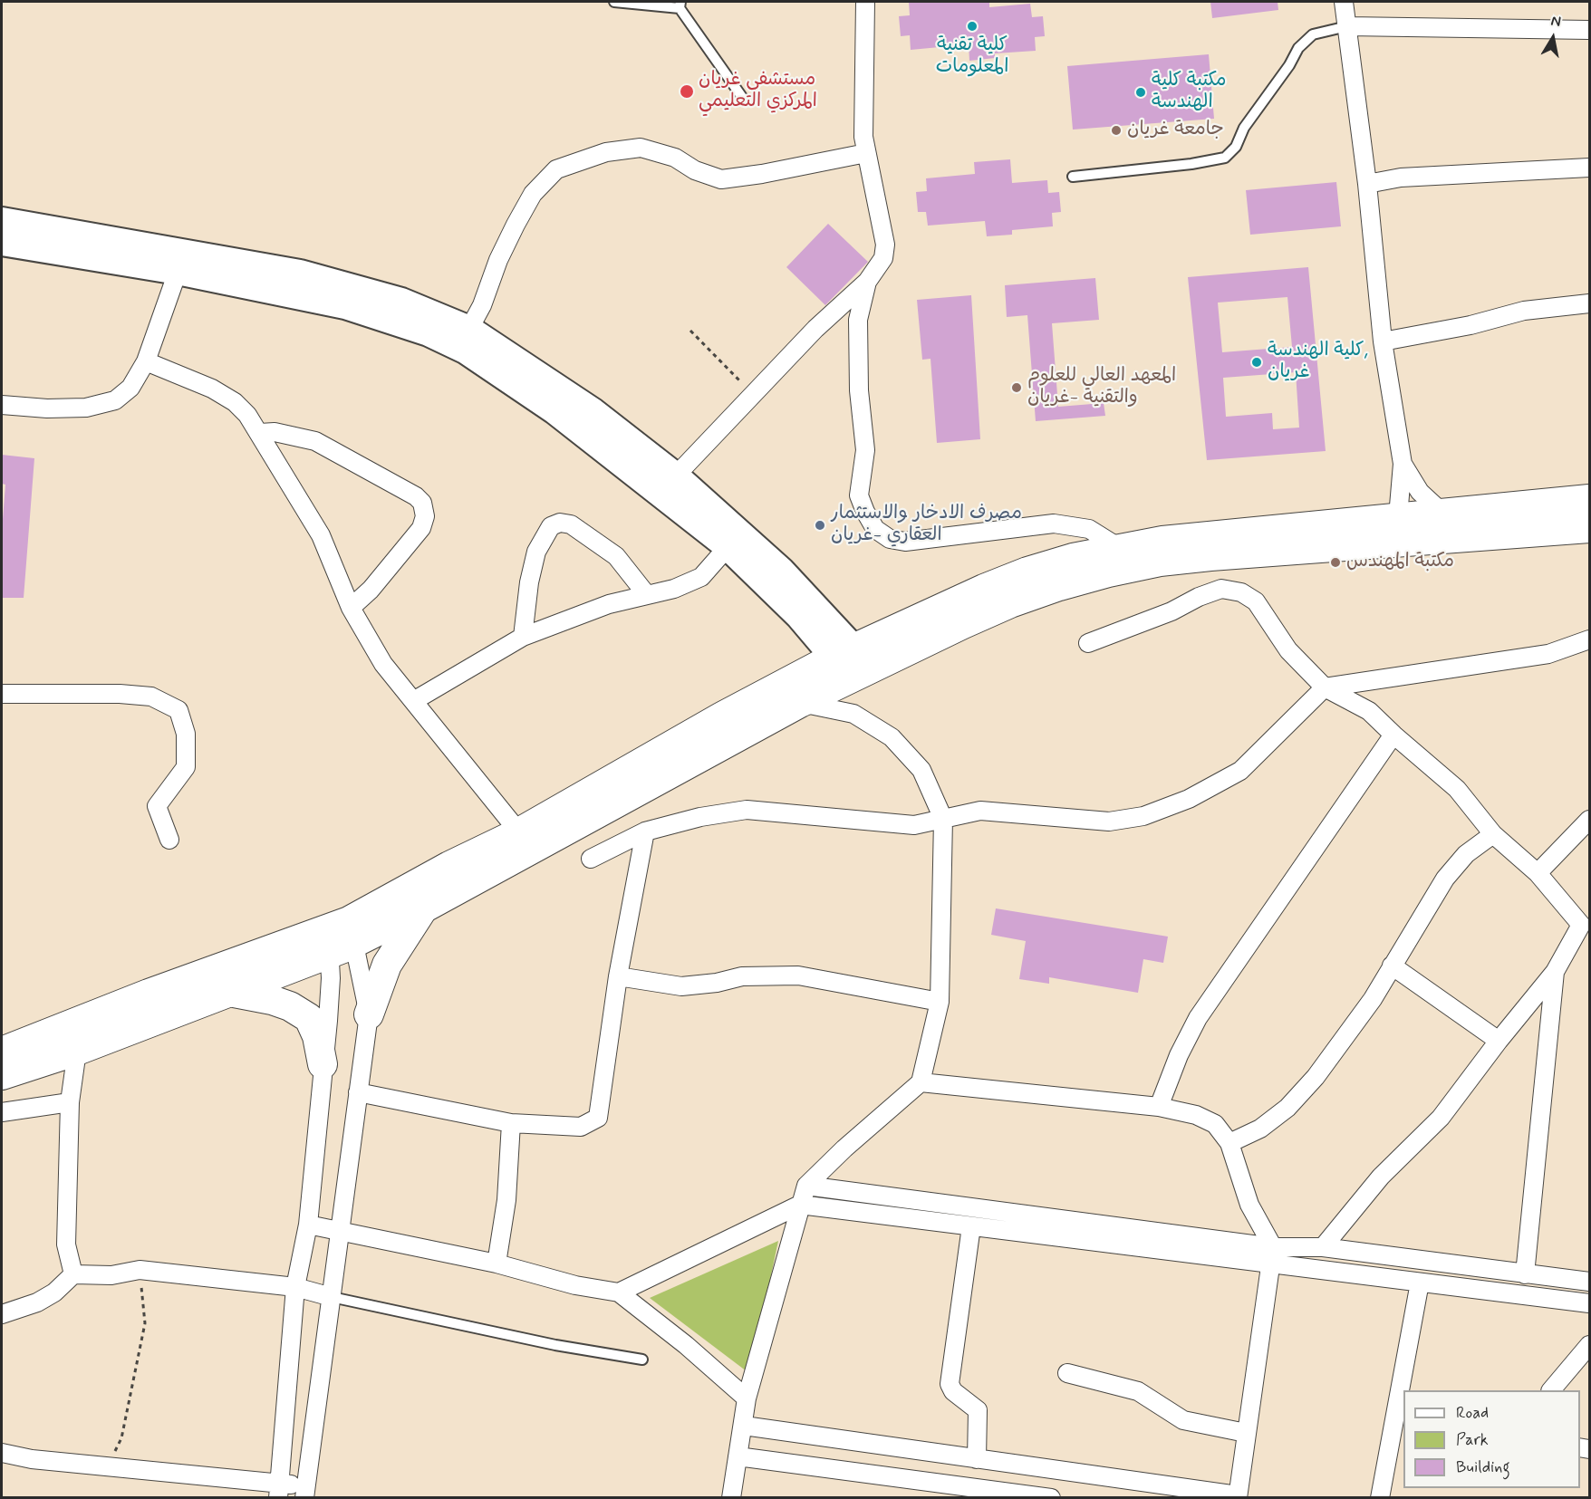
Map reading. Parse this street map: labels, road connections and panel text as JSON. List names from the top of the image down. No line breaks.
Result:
{"places":["كلية تقنية المعلومات","مستشفى غريان المركزي التعليمي","مكتبة كلية الهندسة","جامعة غريان","كلية الهندسة, غريان","المعهد العالي للعلوم والتقنية -غريان","مصرف الادخار والاستثمار العقاري -غريان","مكتبة المهندس"],"legend":["Road","Park","Building"],"north":"top"}
